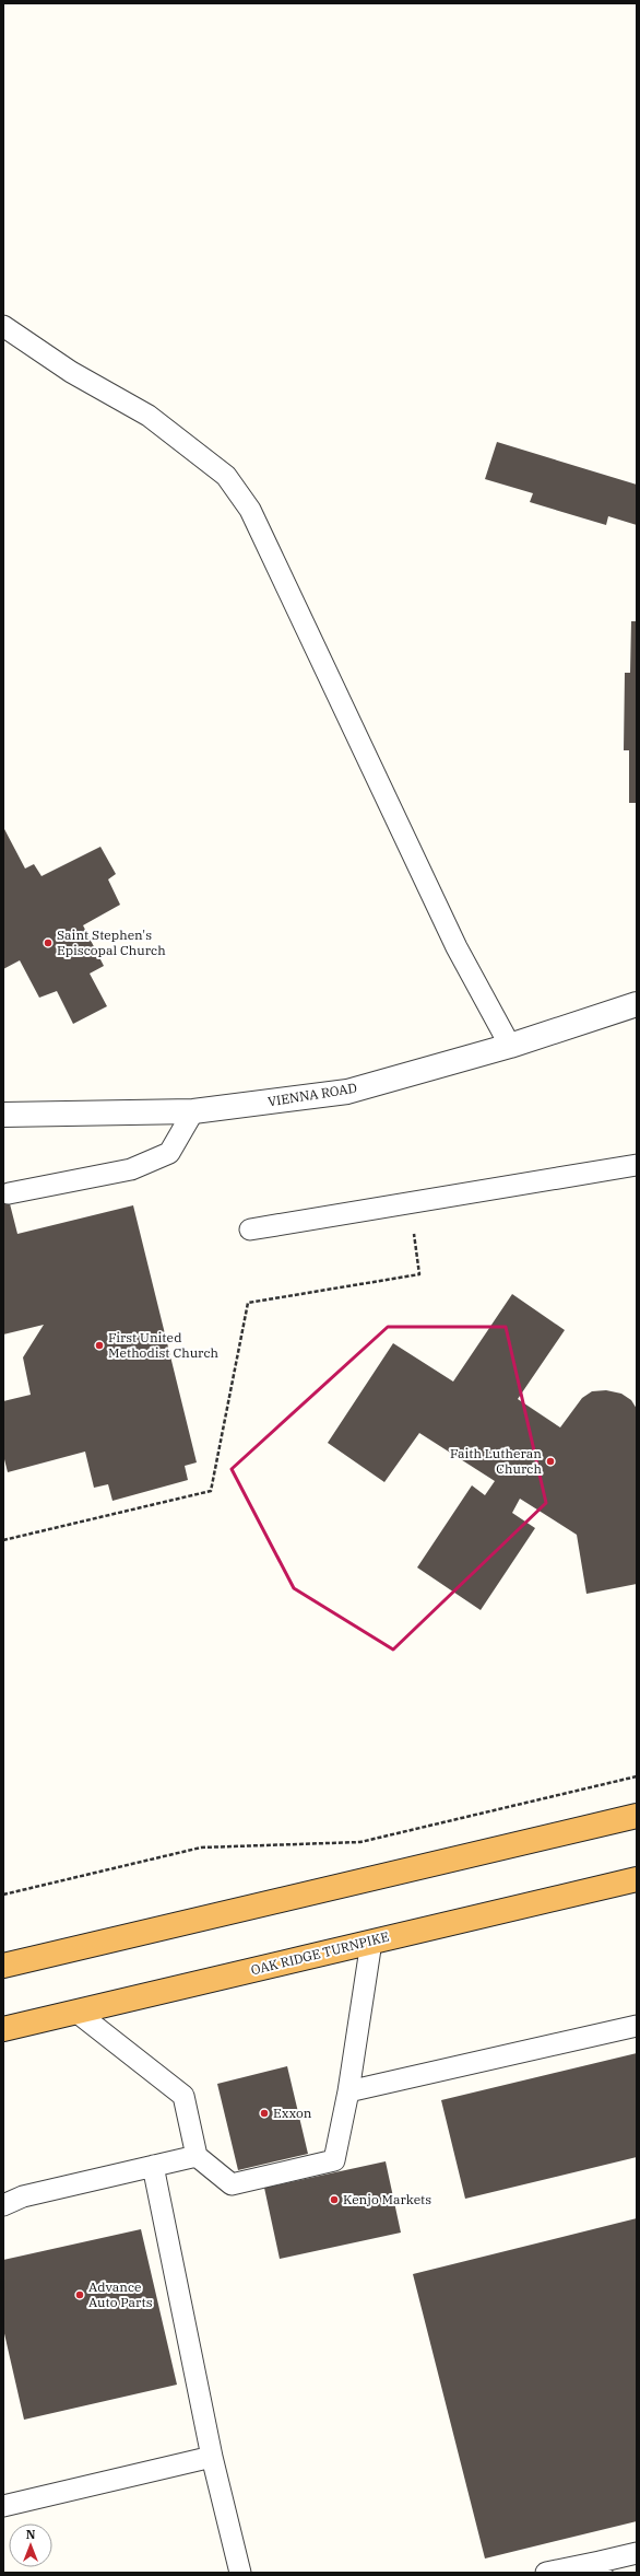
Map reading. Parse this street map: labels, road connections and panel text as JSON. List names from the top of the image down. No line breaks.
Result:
{"streets":{"highway":["OAK RIDGE TURNPIKE"],"street":["VIENNA ROAD"]},"places":["Saint Stephen's Episcopal Church","First United Methodist Church","Faith Lutheran Church","Exxon","Kenjo Markets","Advance Auto Parts"],"north":"top"}
